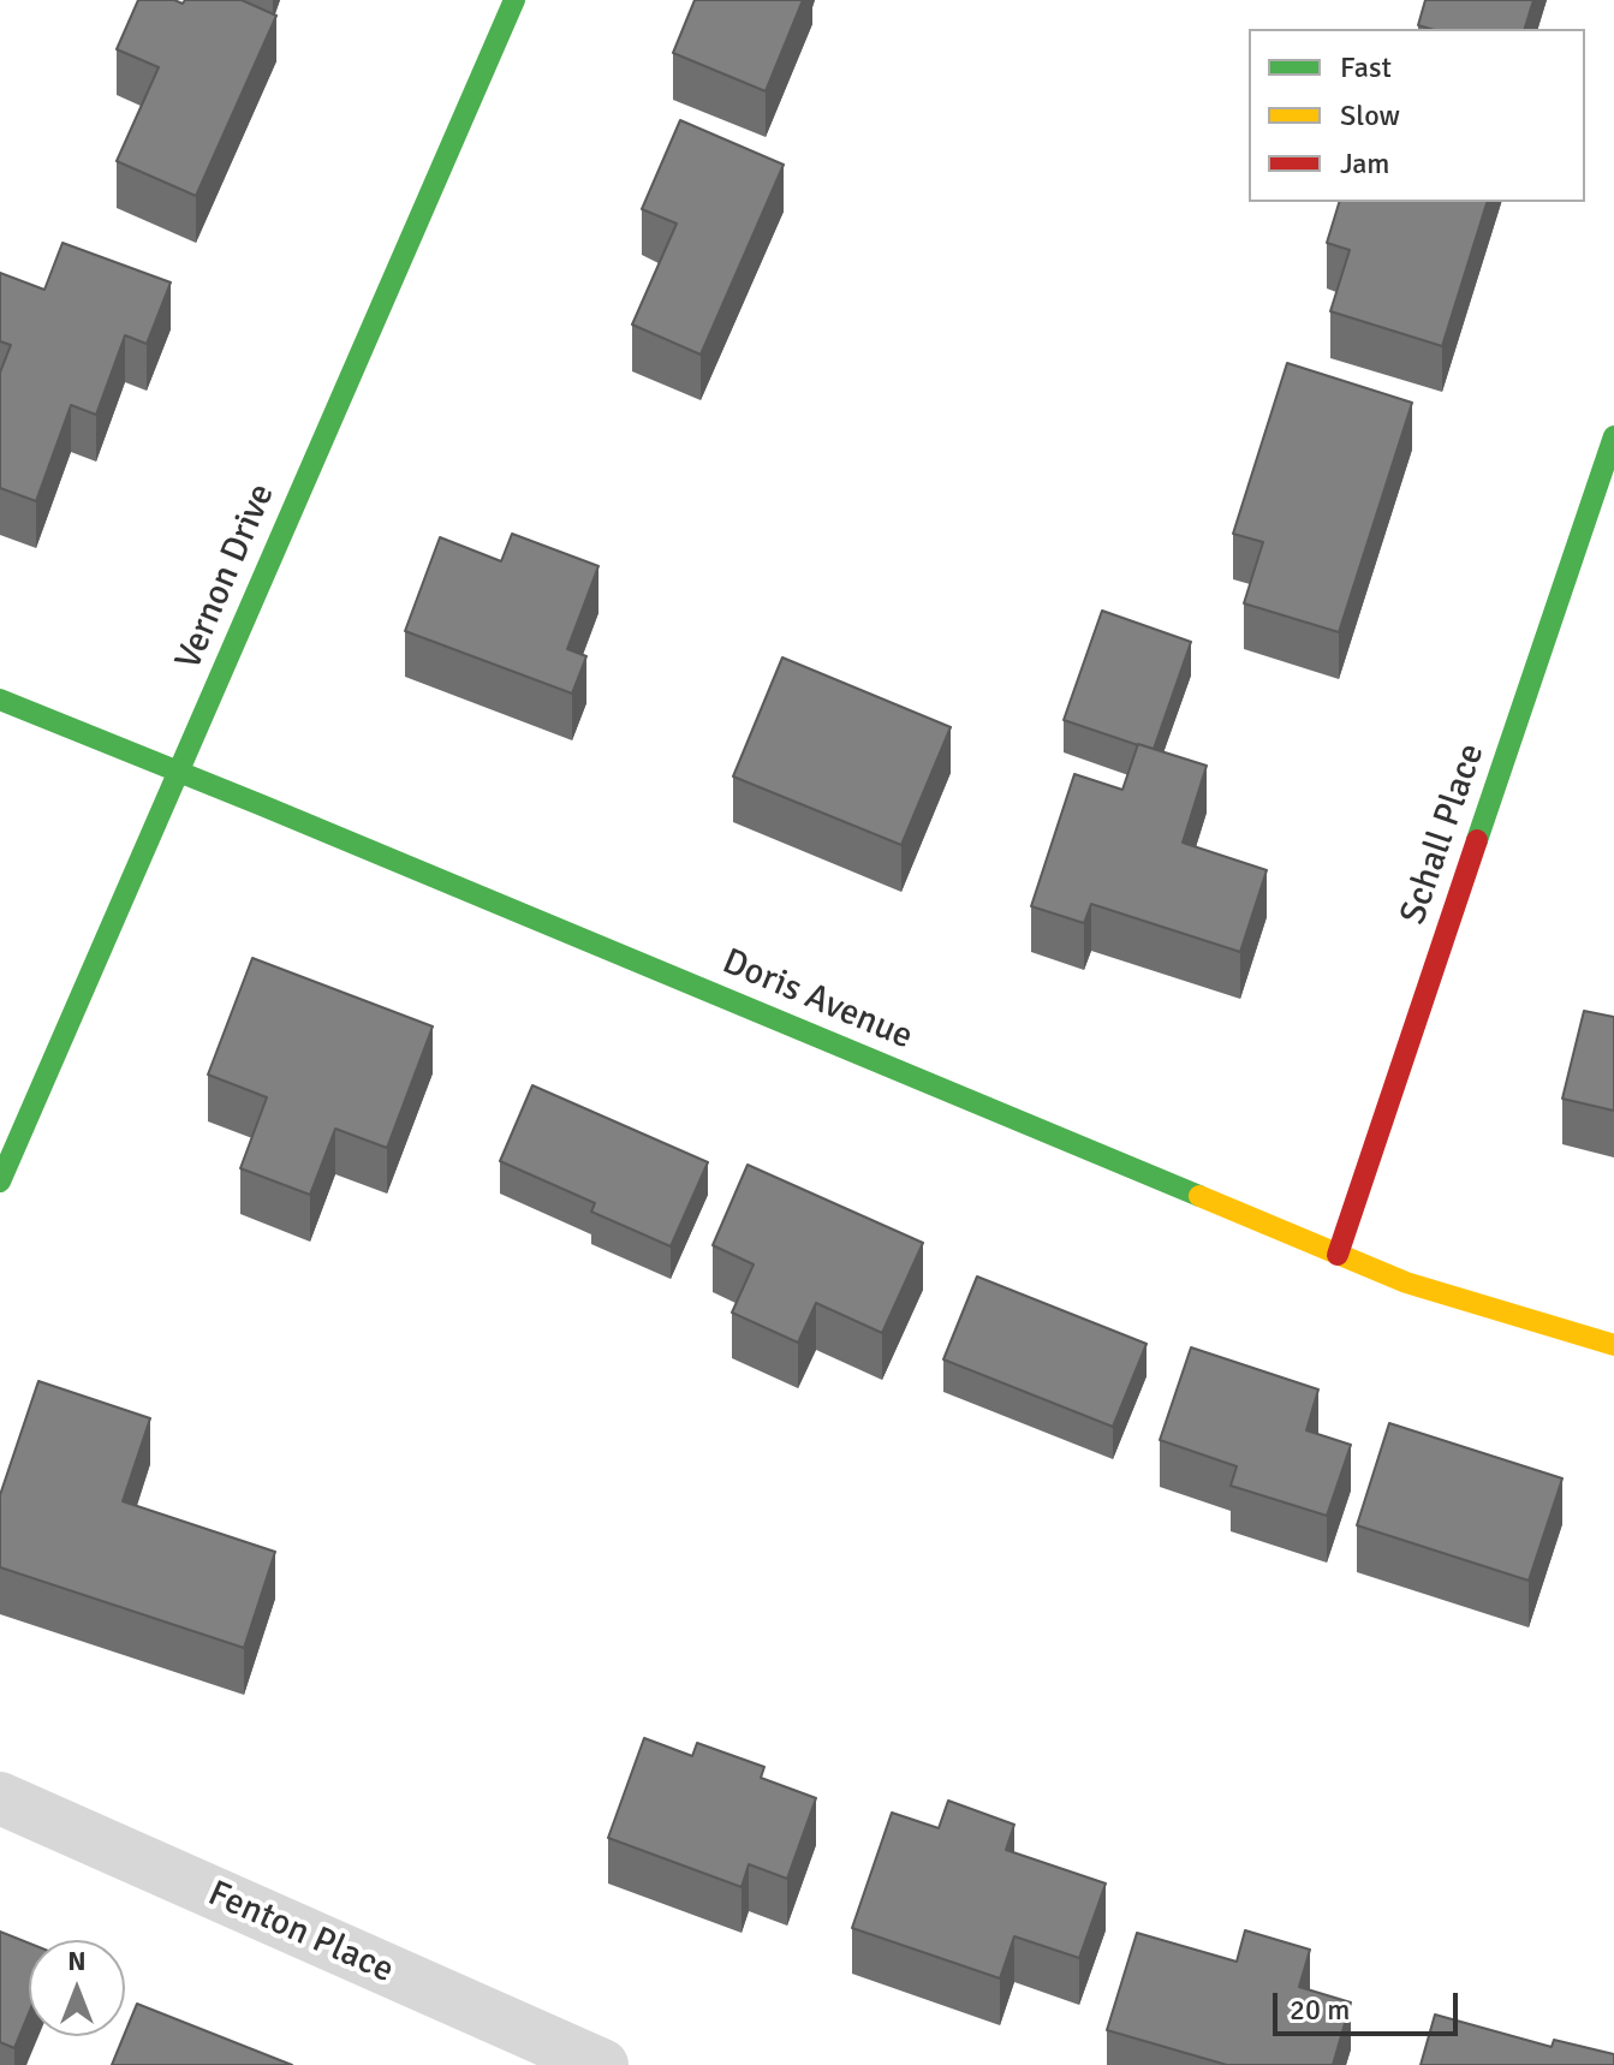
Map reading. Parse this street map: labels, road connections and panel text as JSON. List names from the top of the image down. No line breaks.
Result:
{"streets":{"street":["Vernon Drive","Schall Place","Doris Avenue","Fenton Place"]},"crossings":[["Vernon Drive","Doris Avenue"],["Schall Place","Doris Avenue"]],"legend":["Fast","Slow","Jam"],"scale_bar":"20 m","north":"top"}
